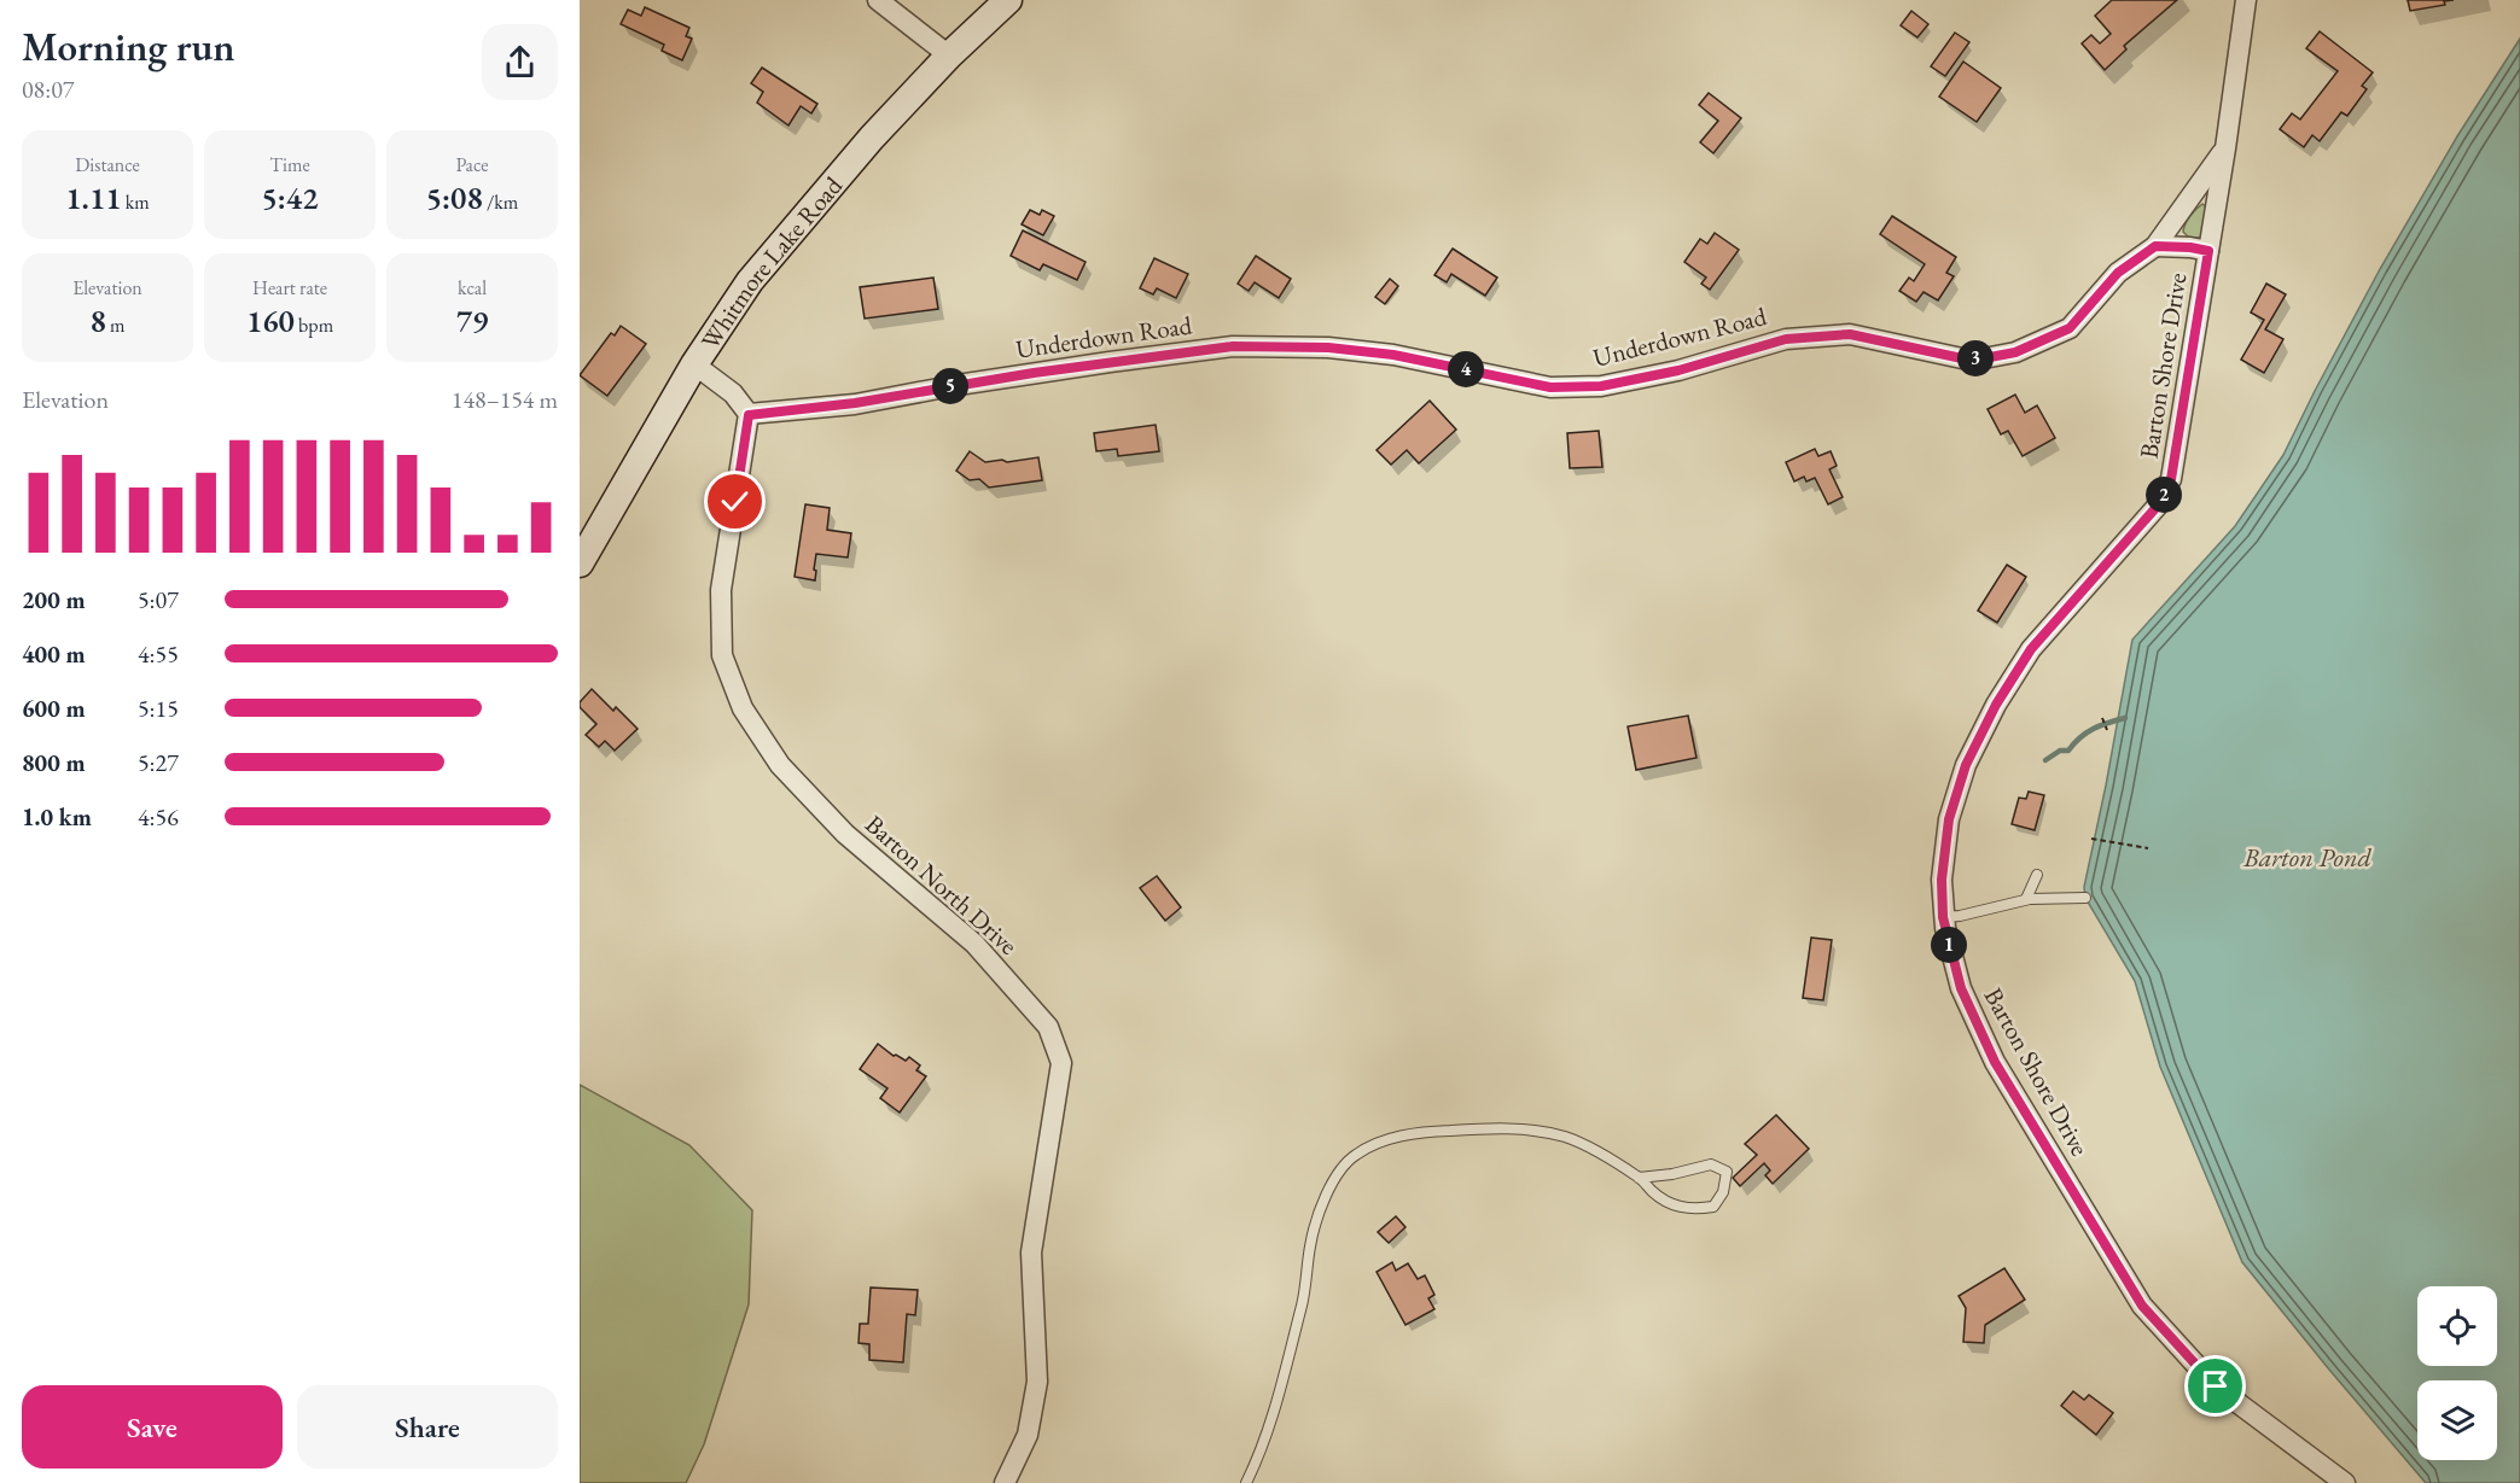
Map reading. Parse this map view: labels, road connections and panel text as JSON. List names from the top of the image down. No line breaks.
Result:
{"streets":{"street":["Whitmore Lake Road","Underdown Road","Barton Shore Drive","Barton North Drive"]},"crossings":[["Underdown Road","Barton Shore Drive"],["Underdown Road","Barton North Drive"]],"water":["Barton Pond"],"page":{"heading":["Morning run","08:07"],"stats":[["Distance","1.11 km"],["Time","5:42"],["Pace","5:08 /km"],["Elevation","8 m"],["Heart rate","160 bpm"],["kcal","79"]],"pins":["3","4","5","2","1"],"chart":["Elevation","148–154 m"],"list":[{"name":"200 m","note":"5:07"},{"name":"400 m","note":"4:55"},{"name":"600 m","note":"5:15"},{"name":"800 m","note":"5:27"},{"name":"1.0 km","note":"4:56"}],"buttons":["Save","Share"]}}
